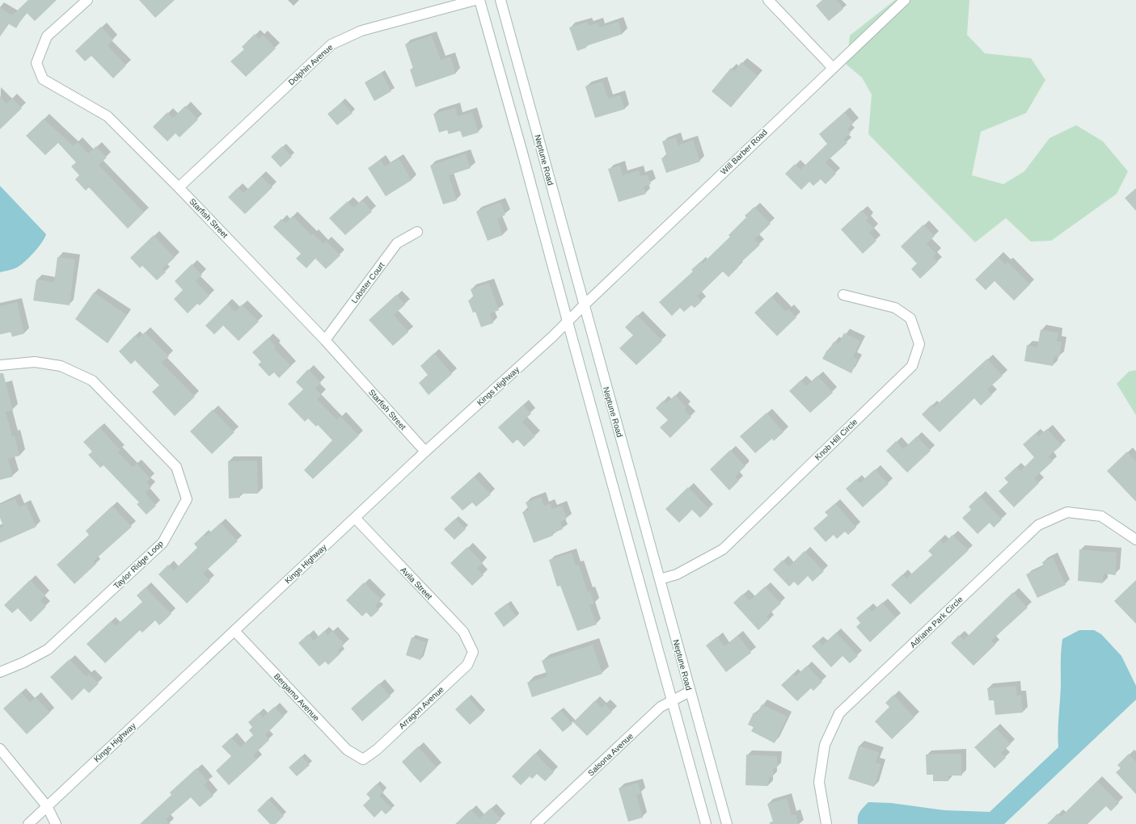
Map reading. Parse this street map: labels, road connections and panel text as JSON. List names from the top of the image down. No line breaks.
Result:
{"streets":{"street":["Dolphin Avenue","Will Barber Road","Neptune Road","Starfish Street","Lobster Court","Kings Highway","Knob Hill Circle","Taylor Ridge Loop","Avila Street","Adriane Park Circle","Bergamo Avenue","Arragon Avenue","Salsona Avenue"]},"crossings":[["Dolphin Avenue","Starfish Street"],["Will Barber Road","Neptune Road"],["Will Barber Road","Kings Highway"],["Neptune Road","Kings Highway"],["Neptune Road","Knob Hill Circle"],["Neptune Road","Salsona Avenue"],["Starfish Street","Lobster Court"],["Starfish Street","Kings Highway"],["Kings Highway","Avila Street"],["Kings Highway","Bergamo Avenue"],["Avila Street","Arragon Avenue"],["Bergamo Avenue","Arragon Avenue"]]}
